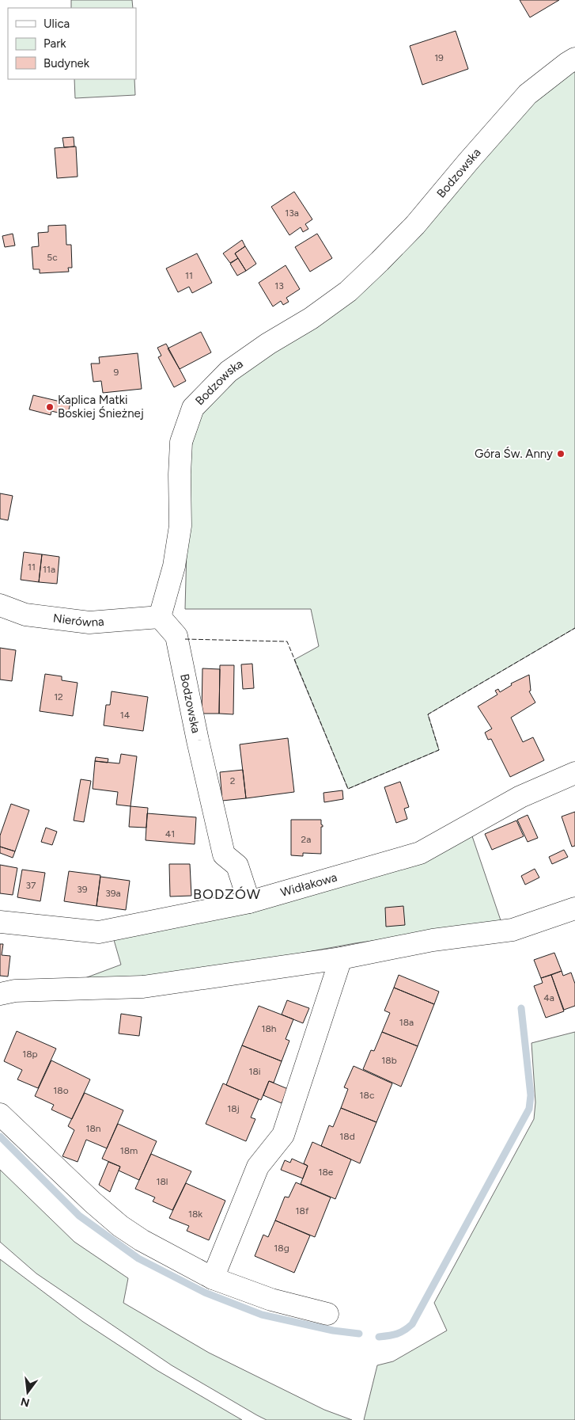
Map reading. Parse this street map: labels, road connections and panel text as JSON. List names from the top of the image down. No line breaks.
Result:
{"streets":{"street":["Bodzowska","Nierówna","Widłakowa"]},"crossings":[["Bodzowska","Nierówna"],["Bodzowska","Widłakowa"]],"districts":["BODZÓW"],"places":["Kaplica Matki Boskiej Śnieżnej","Góra Św. Anny"],"house_numbers":["19","13a","5c","11","13","9","11","11a","12","14","2","41","2a","37","39","39a","4a","18a","18h","18p","18b","18i","18o","18c","18j","18n","18d","18m","18e","18l","18f","18k","18g"],"legend":["Ulica","Park","Budynek"],"north":"bottom"}
